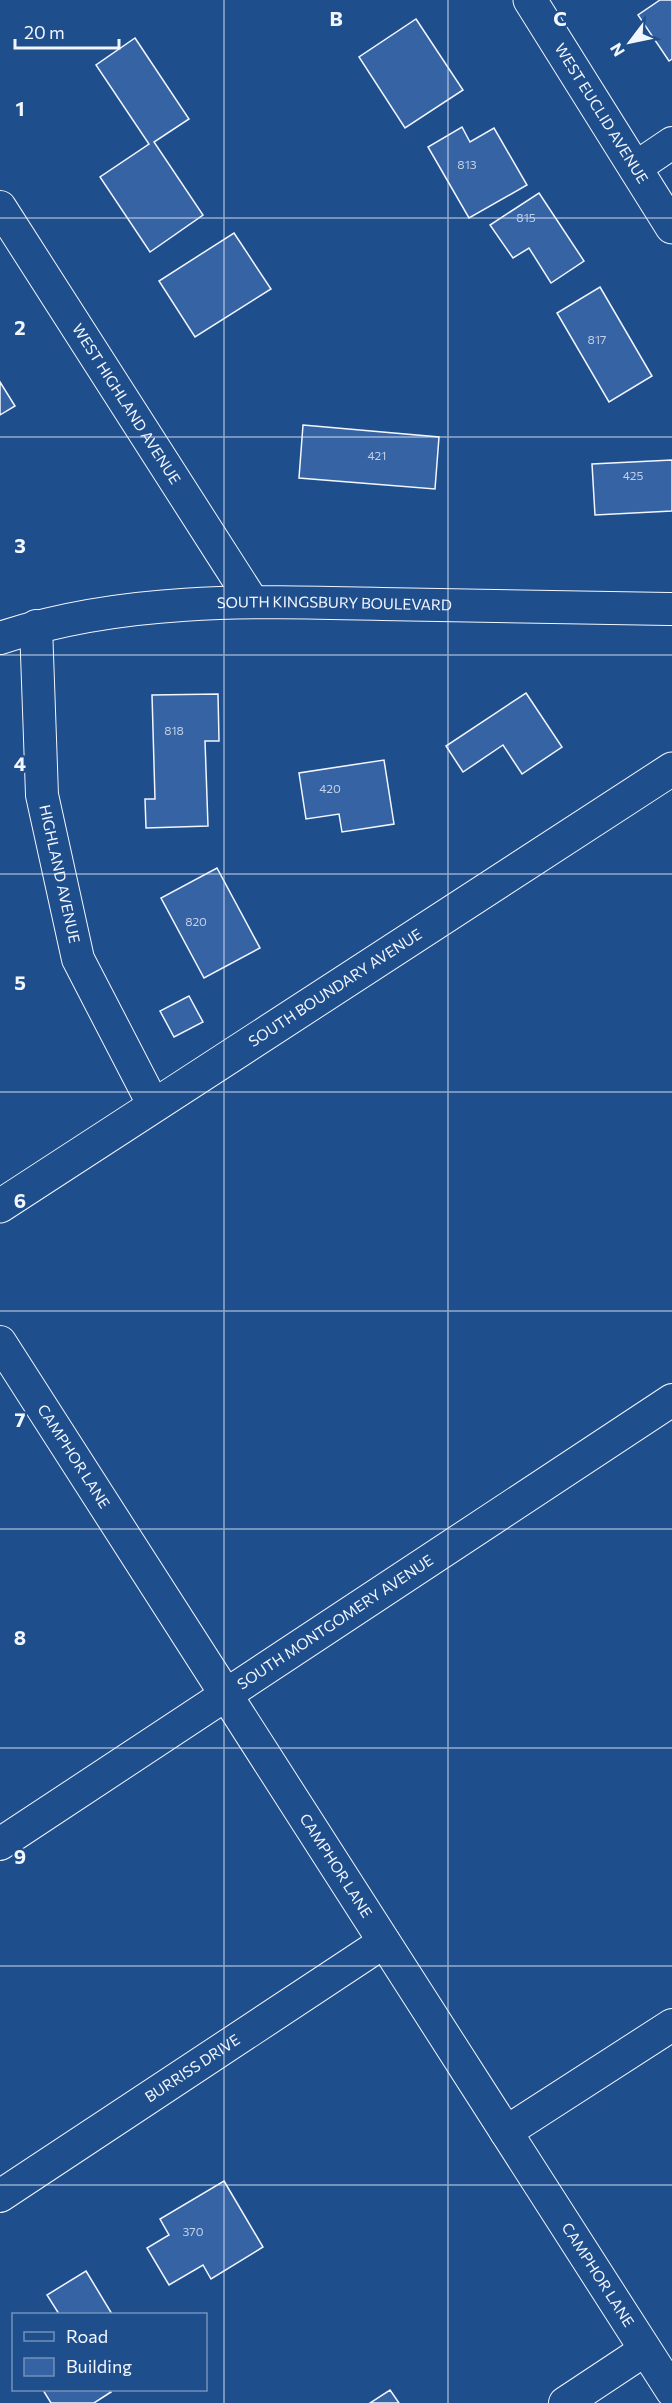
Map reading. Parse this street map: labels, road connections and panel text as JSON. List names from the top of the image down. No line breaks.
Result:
{"streets":{"street":["WEST EUCLID AVENUE","WEST HIGHLAND AVENUE","SOUTH KINGSBURY BOULEVARD","HIGHLAND AVENUE","SOUTH BOUNDARY AVENUE","CAMPHOR LANE","SOUTH MONTGOMERY AVENUE","BURRISS DRIVE"]},"crossings":[["WEST HIGHLAND AVENUE","SOUTH KINGSBURY BOULEVARD"],["SOUTH KINGSBURY BOULEVARD","HIGHLAND AVENUE"],["HIGHLAND AVENUE","SOUTH BOUNDARY AVENUE"],["CAMPHOR LANE","SOUTH MONTGOMERY AVENUE"],["CAMPHOR LANE","BURRISS DRIVE"]],"house_numbers":["813","815","817","421","425","818","420","820","370"],"legend":["Road","Building"],"scale_bar":"20 m","north":"bottom left","grid":{"columns":["B","C"],"rows":["1","2","3","4","5","6","7","8","9"]}}
